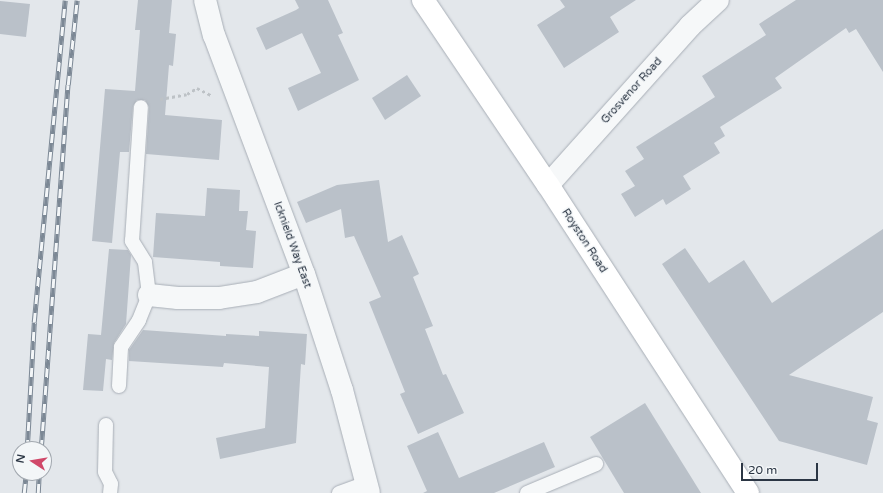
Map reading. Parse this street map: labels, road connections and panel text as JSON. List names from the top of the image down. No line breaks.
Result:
{"streets":{"main road":["Royston Road"],"street":["Grosvenor Road","Icknield Way East"]},"crossings":[["Grosvenor Road","Royston Road"]],"scale_bar":"20 m","north":"left"}
